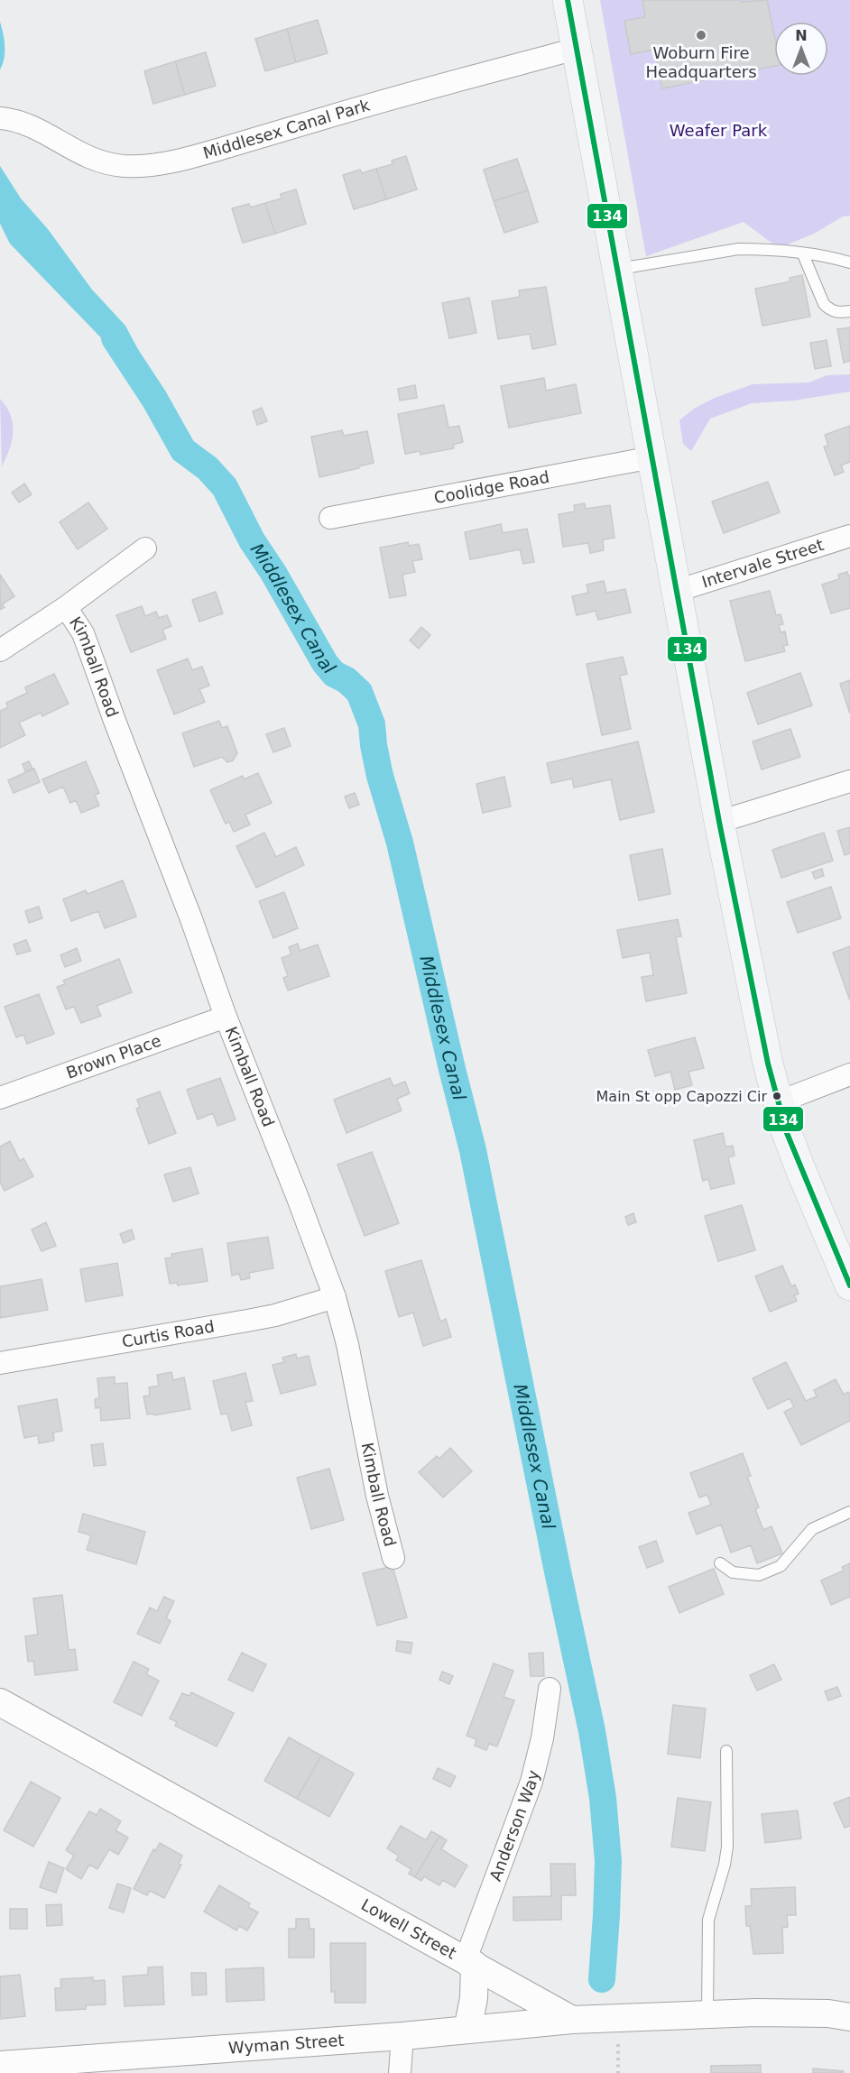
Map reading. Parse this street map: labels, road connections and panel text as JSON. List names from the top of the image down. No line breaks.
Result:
{"streets":{"street":["Middlesex Canal Park","Coolidge Road","Intervale Street","Kimball Road","Brown Place","Curtis Road","Anderson Way","Lowell Street","Wyman Street"]},"crossings":[["Kimball Road","Brown Place"],["Kimball Road","Curtis Road"],["Anderson Way","Lowell Street"],["Lowell Street","Wyman Street"]],"water":["Middlesex Canal"],"parks":["Weafer Park"],"places":["Woburn Fire Headquarters","Main St opp Capozzi Cir"],"lines":["transit line 134"],"north":"top"}
